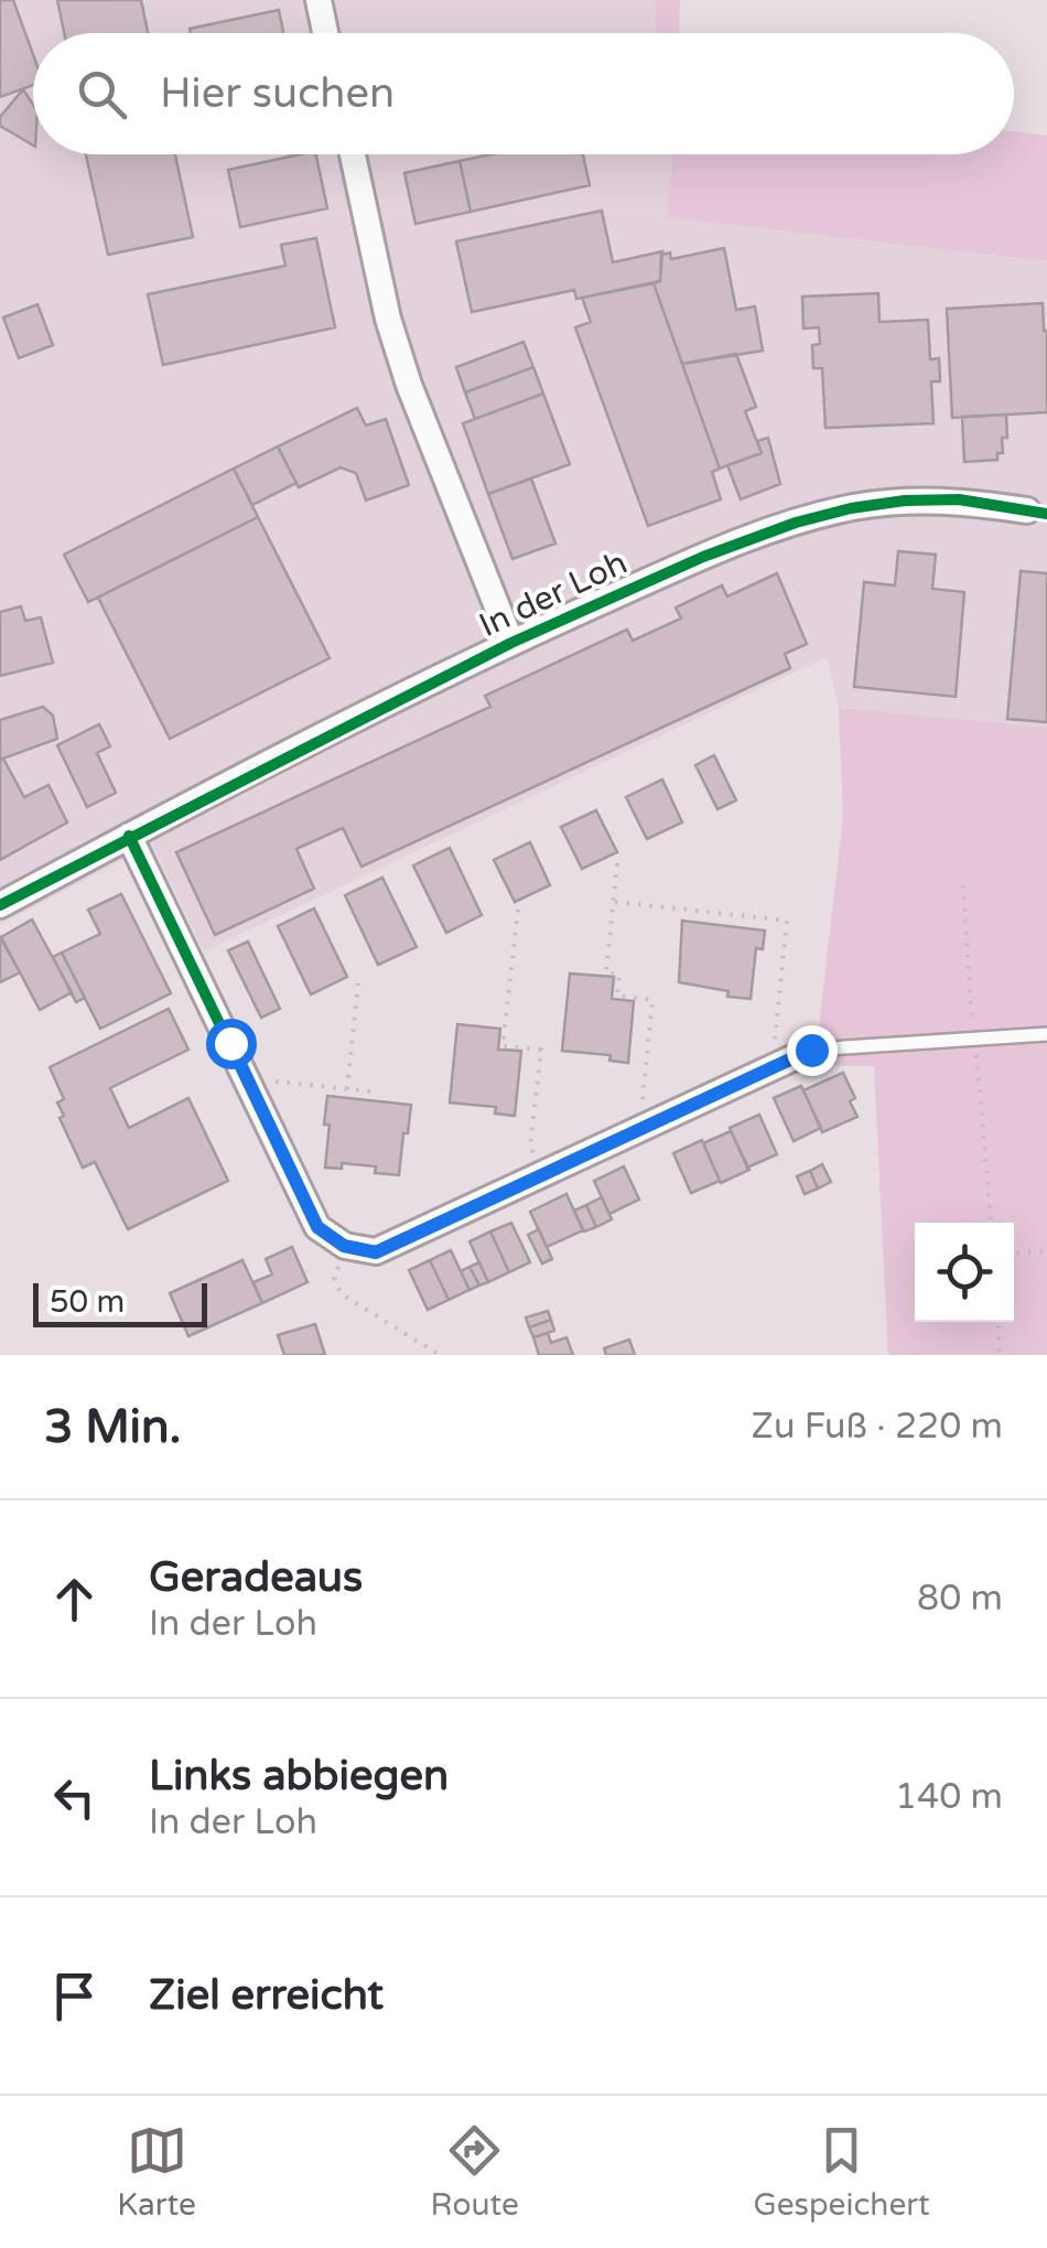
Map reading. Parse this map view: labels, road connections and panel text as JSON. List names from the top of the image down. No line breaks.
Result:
{"streets":{"street":["In der Loh"]},"scale_bar":"50 m","page":{"search":"Hier suchen","scale":"50 m","heading":["3 Min.","Zu Fuß · 220 m"],"list":[["Geradeaus","In der Loh","80 m"],["Links abbiegen","In der Loh","140 m"],"Ziel erreicht"],"nav":["Karte","Route","Gespeichert"]}}
